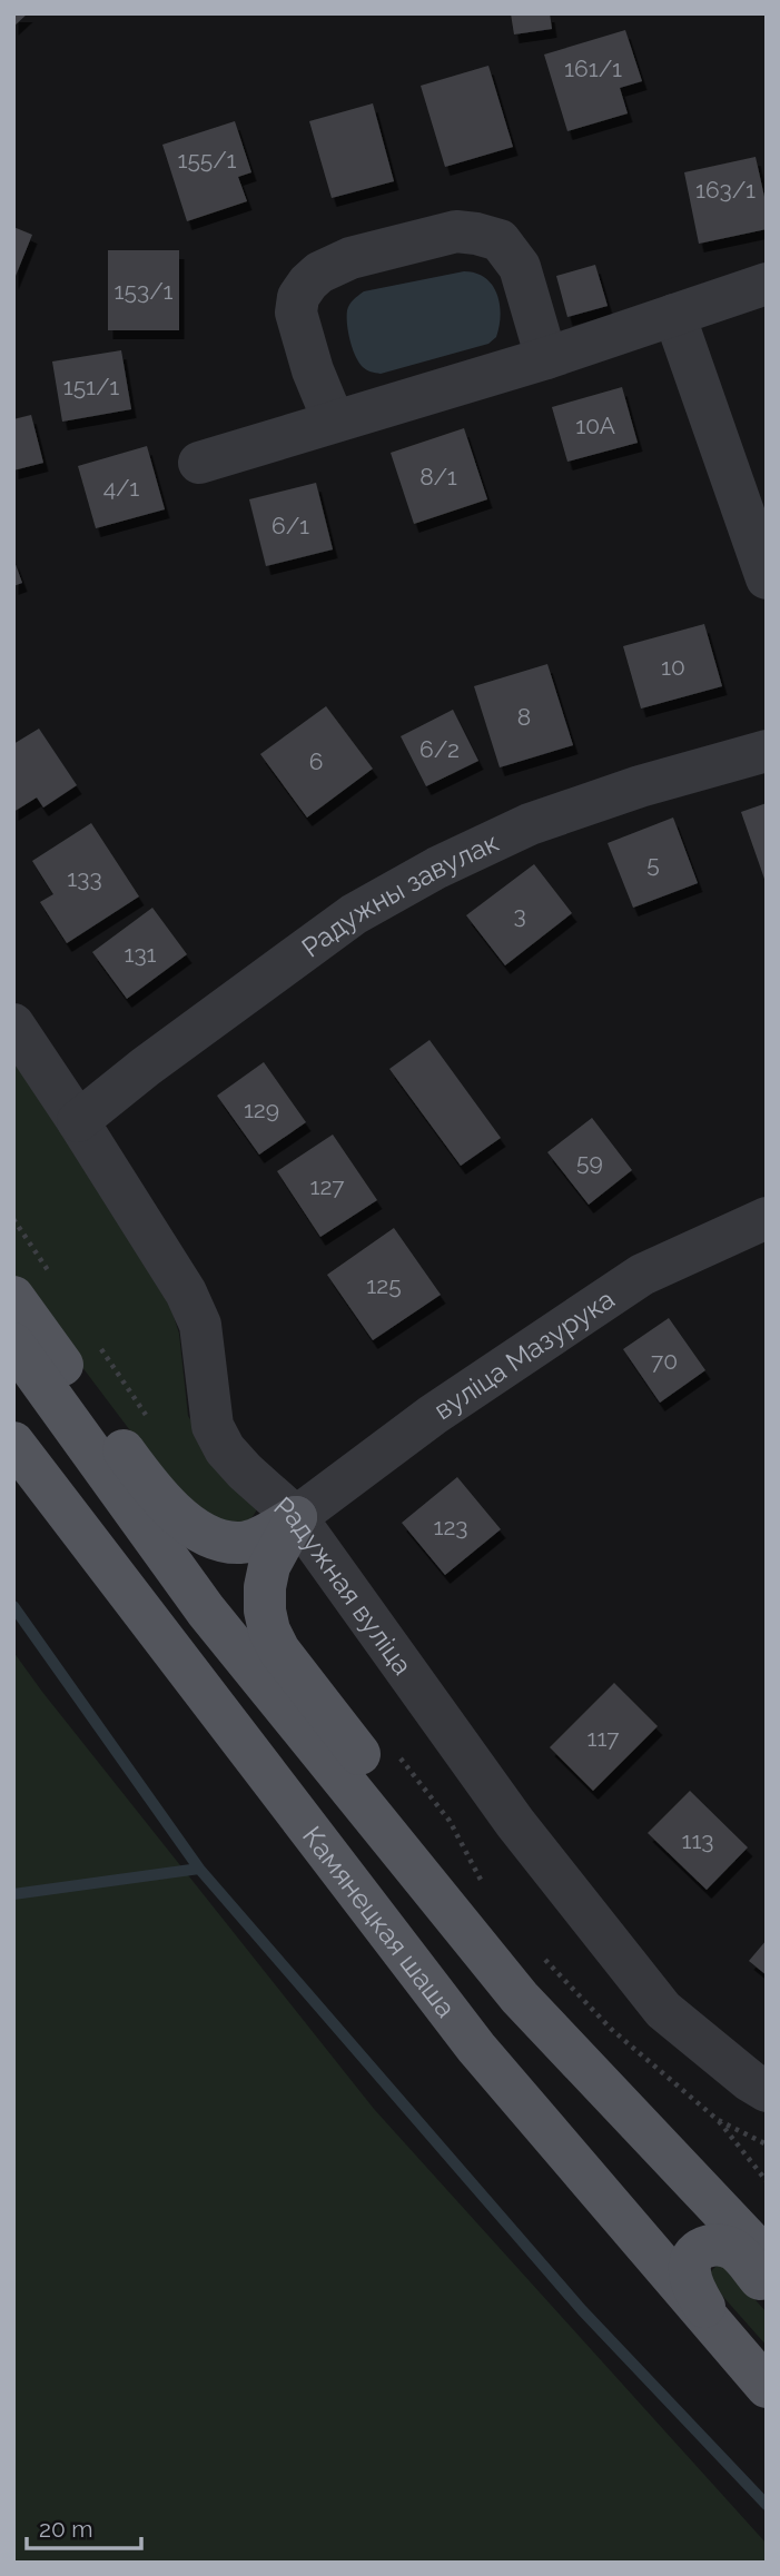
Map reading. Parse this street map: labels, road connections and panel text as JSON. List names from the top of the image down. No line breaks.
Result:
{"streets":{"main road":["Камянецкая шаша"],"street":["Радужны завулак","вуліца Мазурука","Радужная вуліца"]},"crossings":[["Радужны завулак","Радужная вуліца"],["вуліца Мазурука","Радужная вуліца"]],"house_numbers":["161/1","155/1","163/1","153/1","151/1","10А","8/1","4/1","6/1","10","8","6/2","6","5","133","3","131","129","59","127","125","70","123","117","113"],"scale_bar":"20 m"}
